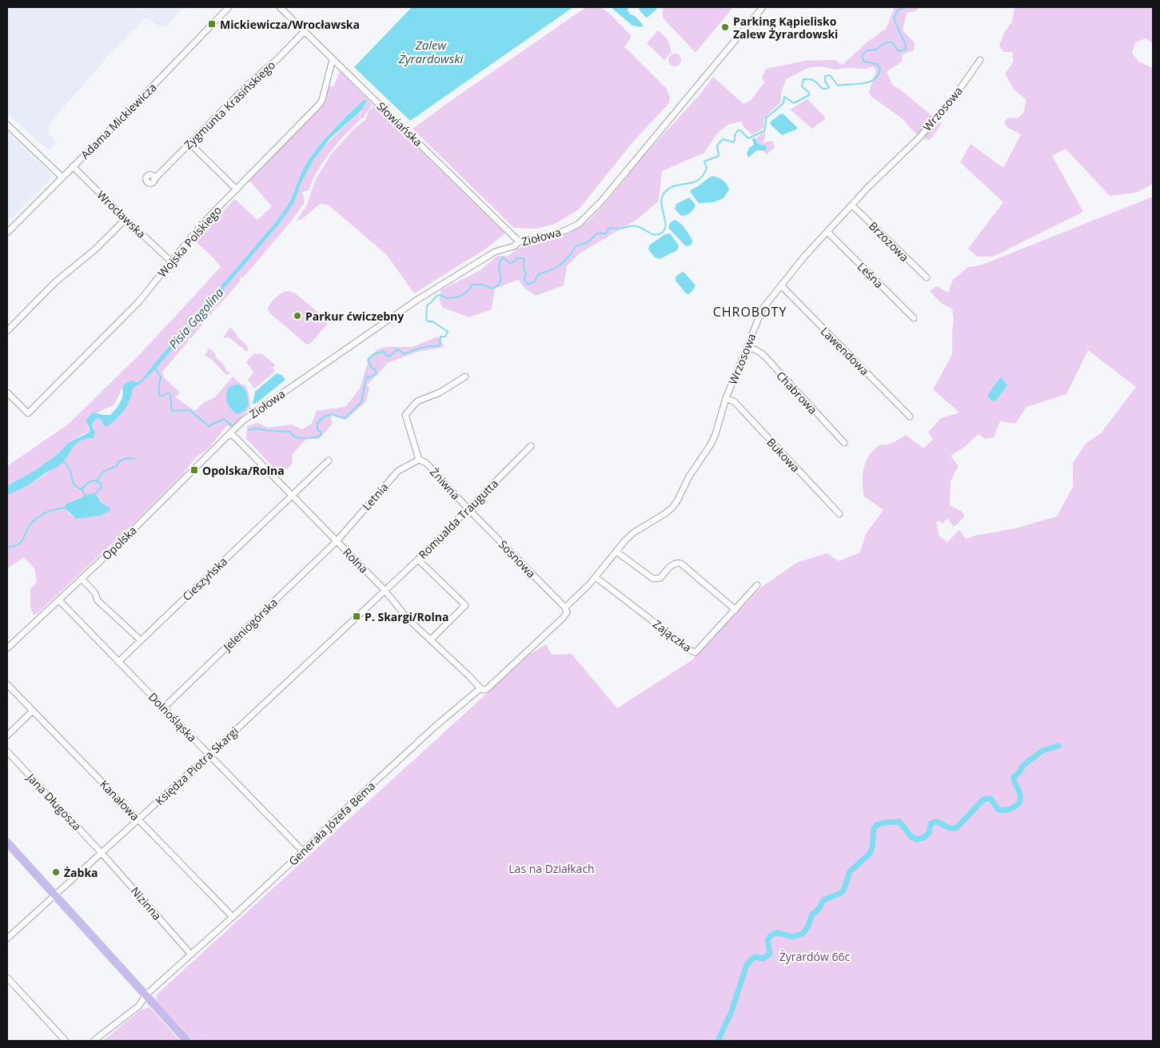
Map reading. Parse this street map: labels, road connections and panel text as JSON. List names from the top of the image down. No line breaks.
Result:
{"streets":{"street":["Zygmunta Krasińskiego","Wrzosowa","Adama Mickiewicza","Słowiańska","Wrocławska","Ziołowa","Wojska Polskiego","Brzozowa","Leśna","Lawendowa","Chabrowa","Bukowa","Żniwna","Letnia","Romualda Traugutta","Opolska","Sosnowa","Rolna","Cieszyńska","Jeleniogórska","Zajączka","Dolnośląska","Księdza Piotra Skargi","Kanałowa","Jana Długosza","Generała Józefa Bema","Nizinna"]},"crossings":[["Zygmunta Krasińskiego","Słowiańska"],["Wrzosowa","Brzozowa"],["Wrzosowa","Leśna"],["Wrzosowa","Lawendowa"],["Wrzosowa","Chabrowa"],["Wrzosowa","Bukowa"],["Wrzosowa","Sosnowa"],["Wrzosowa","Zajączka"],["Wrzosowa","Generała Józefa Bema"],["Adama Mickiewicza","Wrocławska"],["Słowiańska","Ziołowa"],["Słowiańska","Wojska Polskiego"],["Wrocławska","Wojska Polskiego"],["Ziołowa","Opolska"],["Ziołowa","Rolna"],["Żniwna","Letnia"],["Żniwna","Romualda Traugutta"],["Żniwna","Sosnowa"],["Letnia","Rolna"],["Letnia","Jeleniogórska"],["Romualda Traugutta","Sosnowa"],["Romualda Traugutta","Rolna"],["Romualda Traugutta","Księdza Piotra Skargi"],["Opolska","Rolna"],["Opolska","Dolnośląska"],["Sosnowa","Generała Józefa Bema"],["Rolna","Cieszyńska"],["Rolna","Jeleniogórska"],["Rolna","Księdza Piotra Skargi"],["Rolna","Generała Józefa Bema"],["Cieszyńska","Dolnośląska"],["Jeleniogórska","Dolnośląska"],["Dolnośląska","Księdza Piotra Skargi"],["Dolnośląska","Generała Józefa Bema"],["Księdza Piotra Skargi","Kanałowa"],["Księdza Piotra Skargi","Jana Długosza"],["Księdza Piotra Skargi","Nizinna"],["Kanałowa","Generała Józefa Bema"],["Jana Długosza","Nizinna"],["Generała Józefa Bema","Nizinna"]],"districts":["CHROBOTY"],"water":["Zalew Żyrardowski","Pisia Gągolina"],"parks":["Las na Działkach","Żyrardów 66c"],"places":{"transit":["Mickiewicza/Wrocławska","Opolska/Rolna","P. Skargi/Rolna"],"other":["Parking Kąpielisko Zalew Żyrardowski","Parkur ćwiczebny","Żabka"]}}
